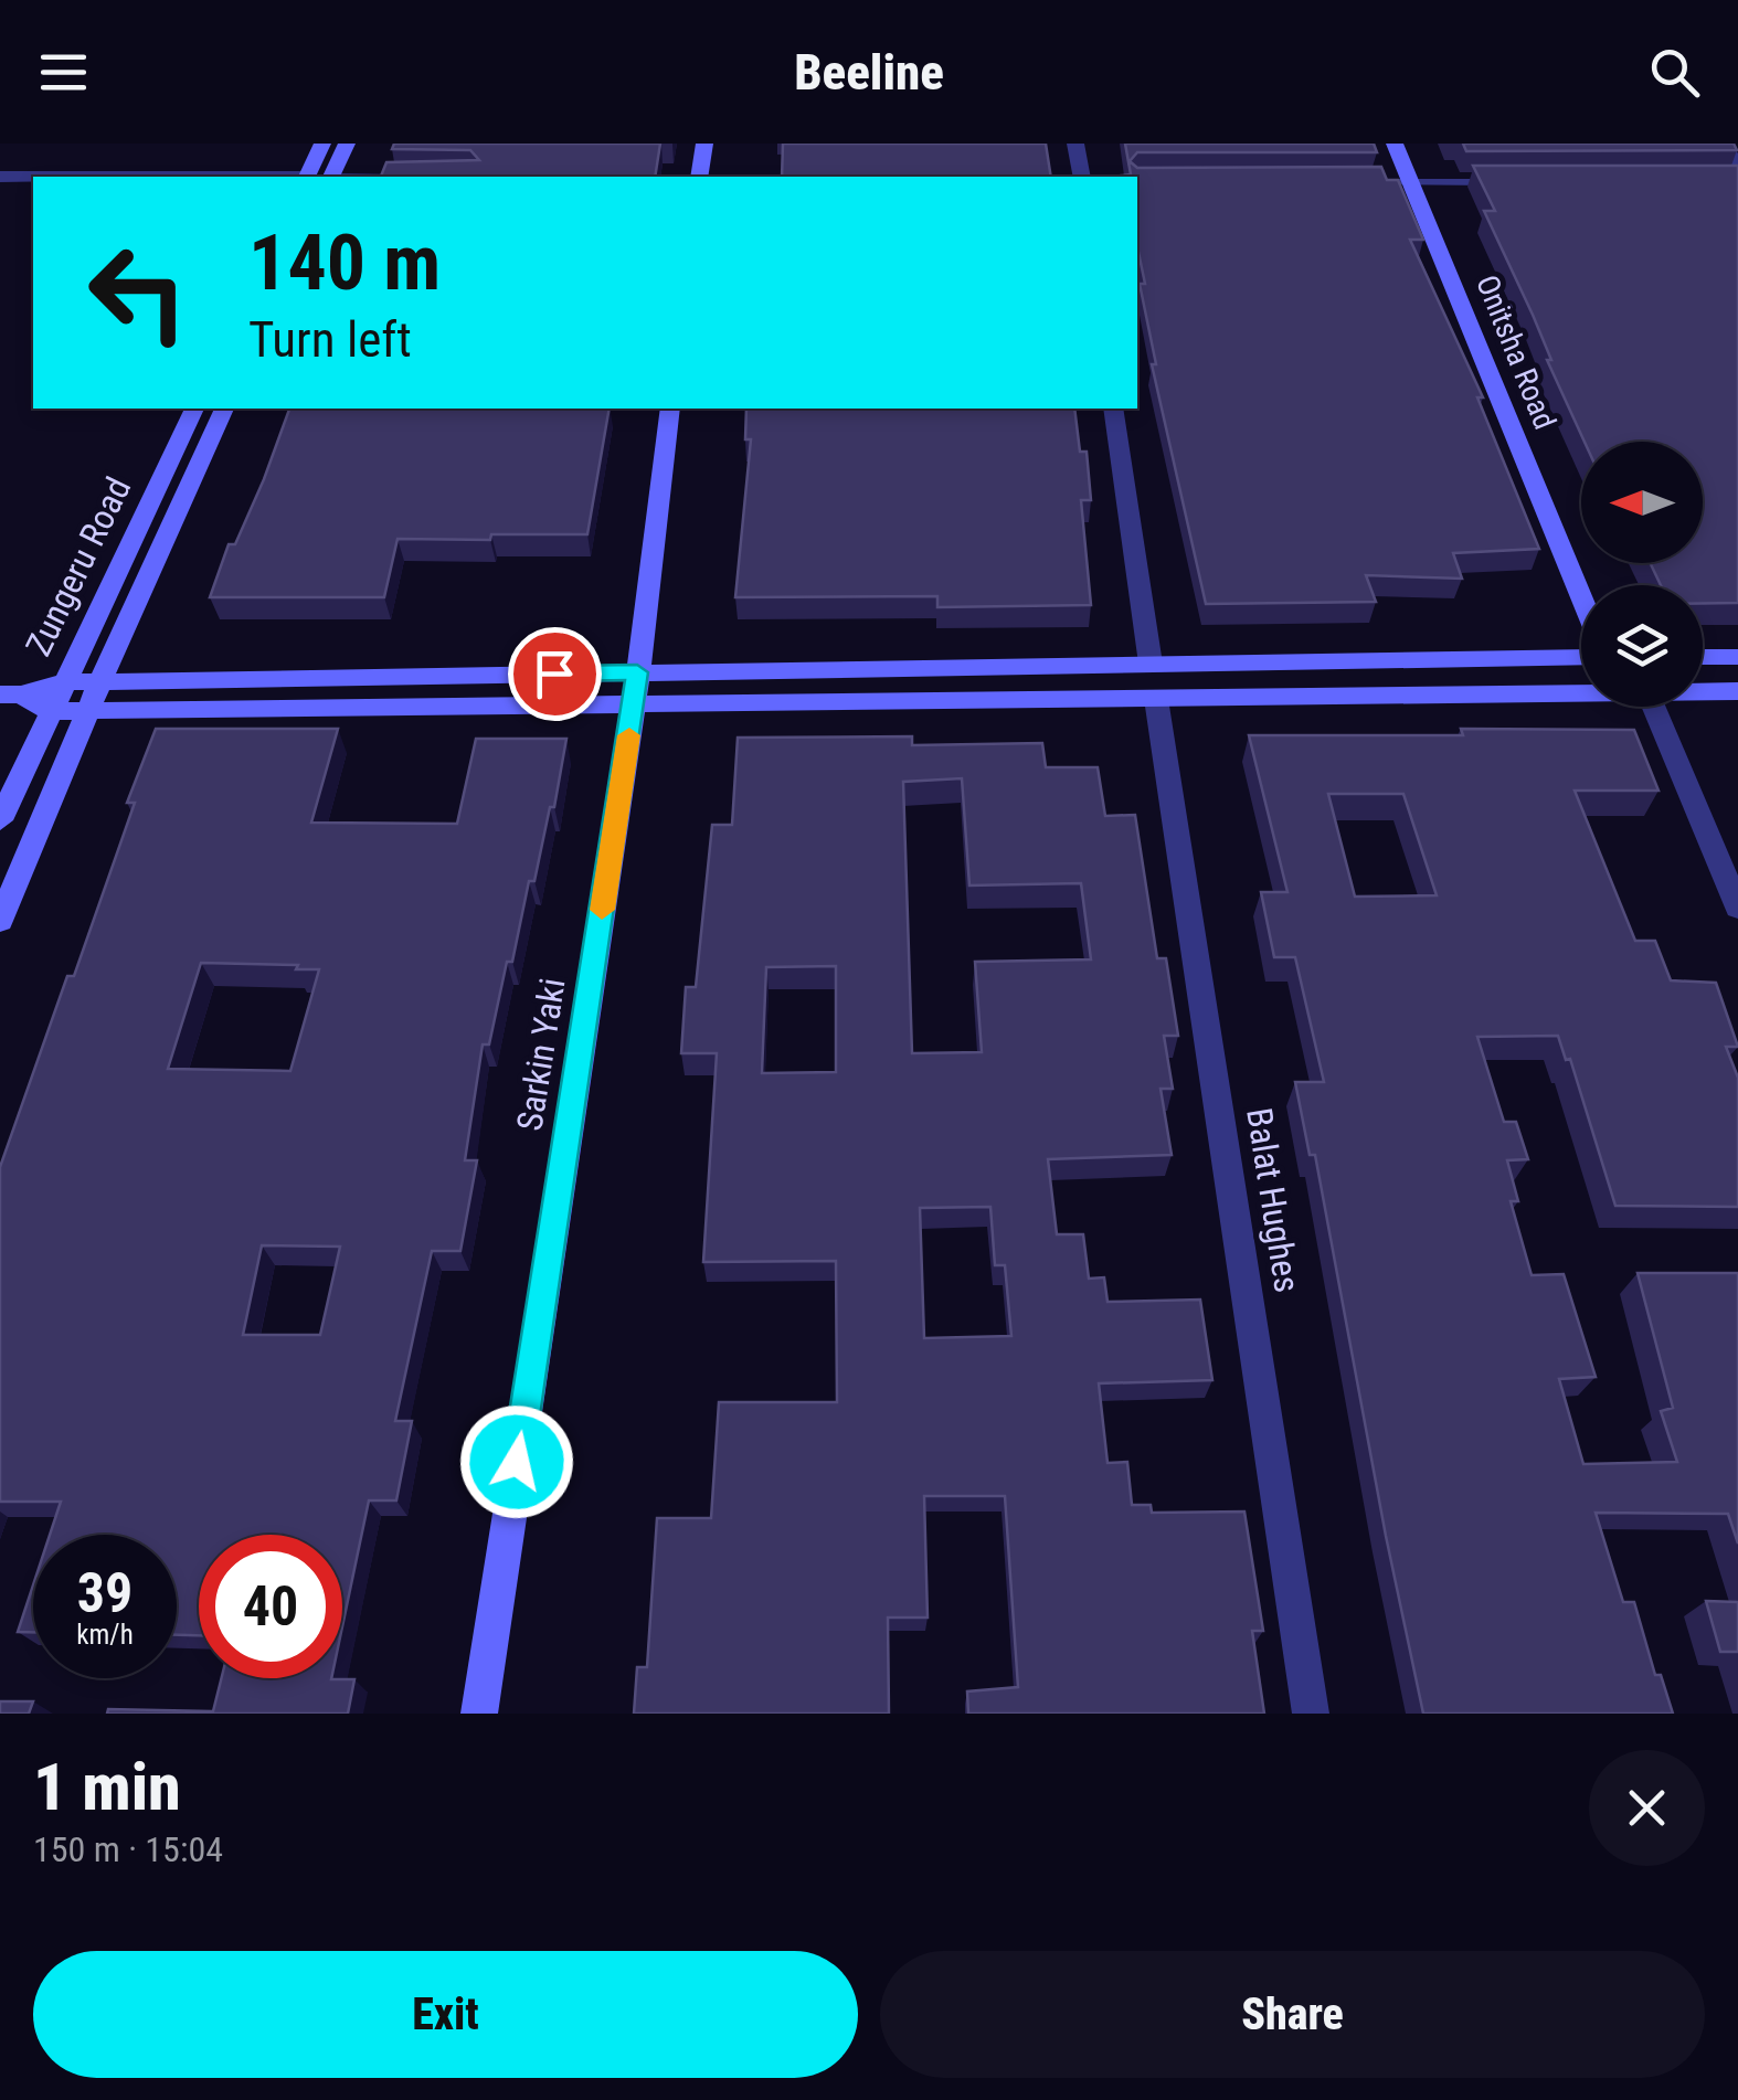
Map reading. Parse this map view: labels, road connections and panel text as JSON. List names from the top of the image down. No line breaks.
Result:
{"streets":{"street":["Onitsha Road","Zungeru Road","Sarkin Yaki","Balat Hughes"]},"north":"left","page":{"header":"Beeline","turn":["140 m","Turn left"],"speed":"39 km/h","limit":"40","heading":["1 min","150 m · 15:04"],"buttons":["Exit","Share"]}}
